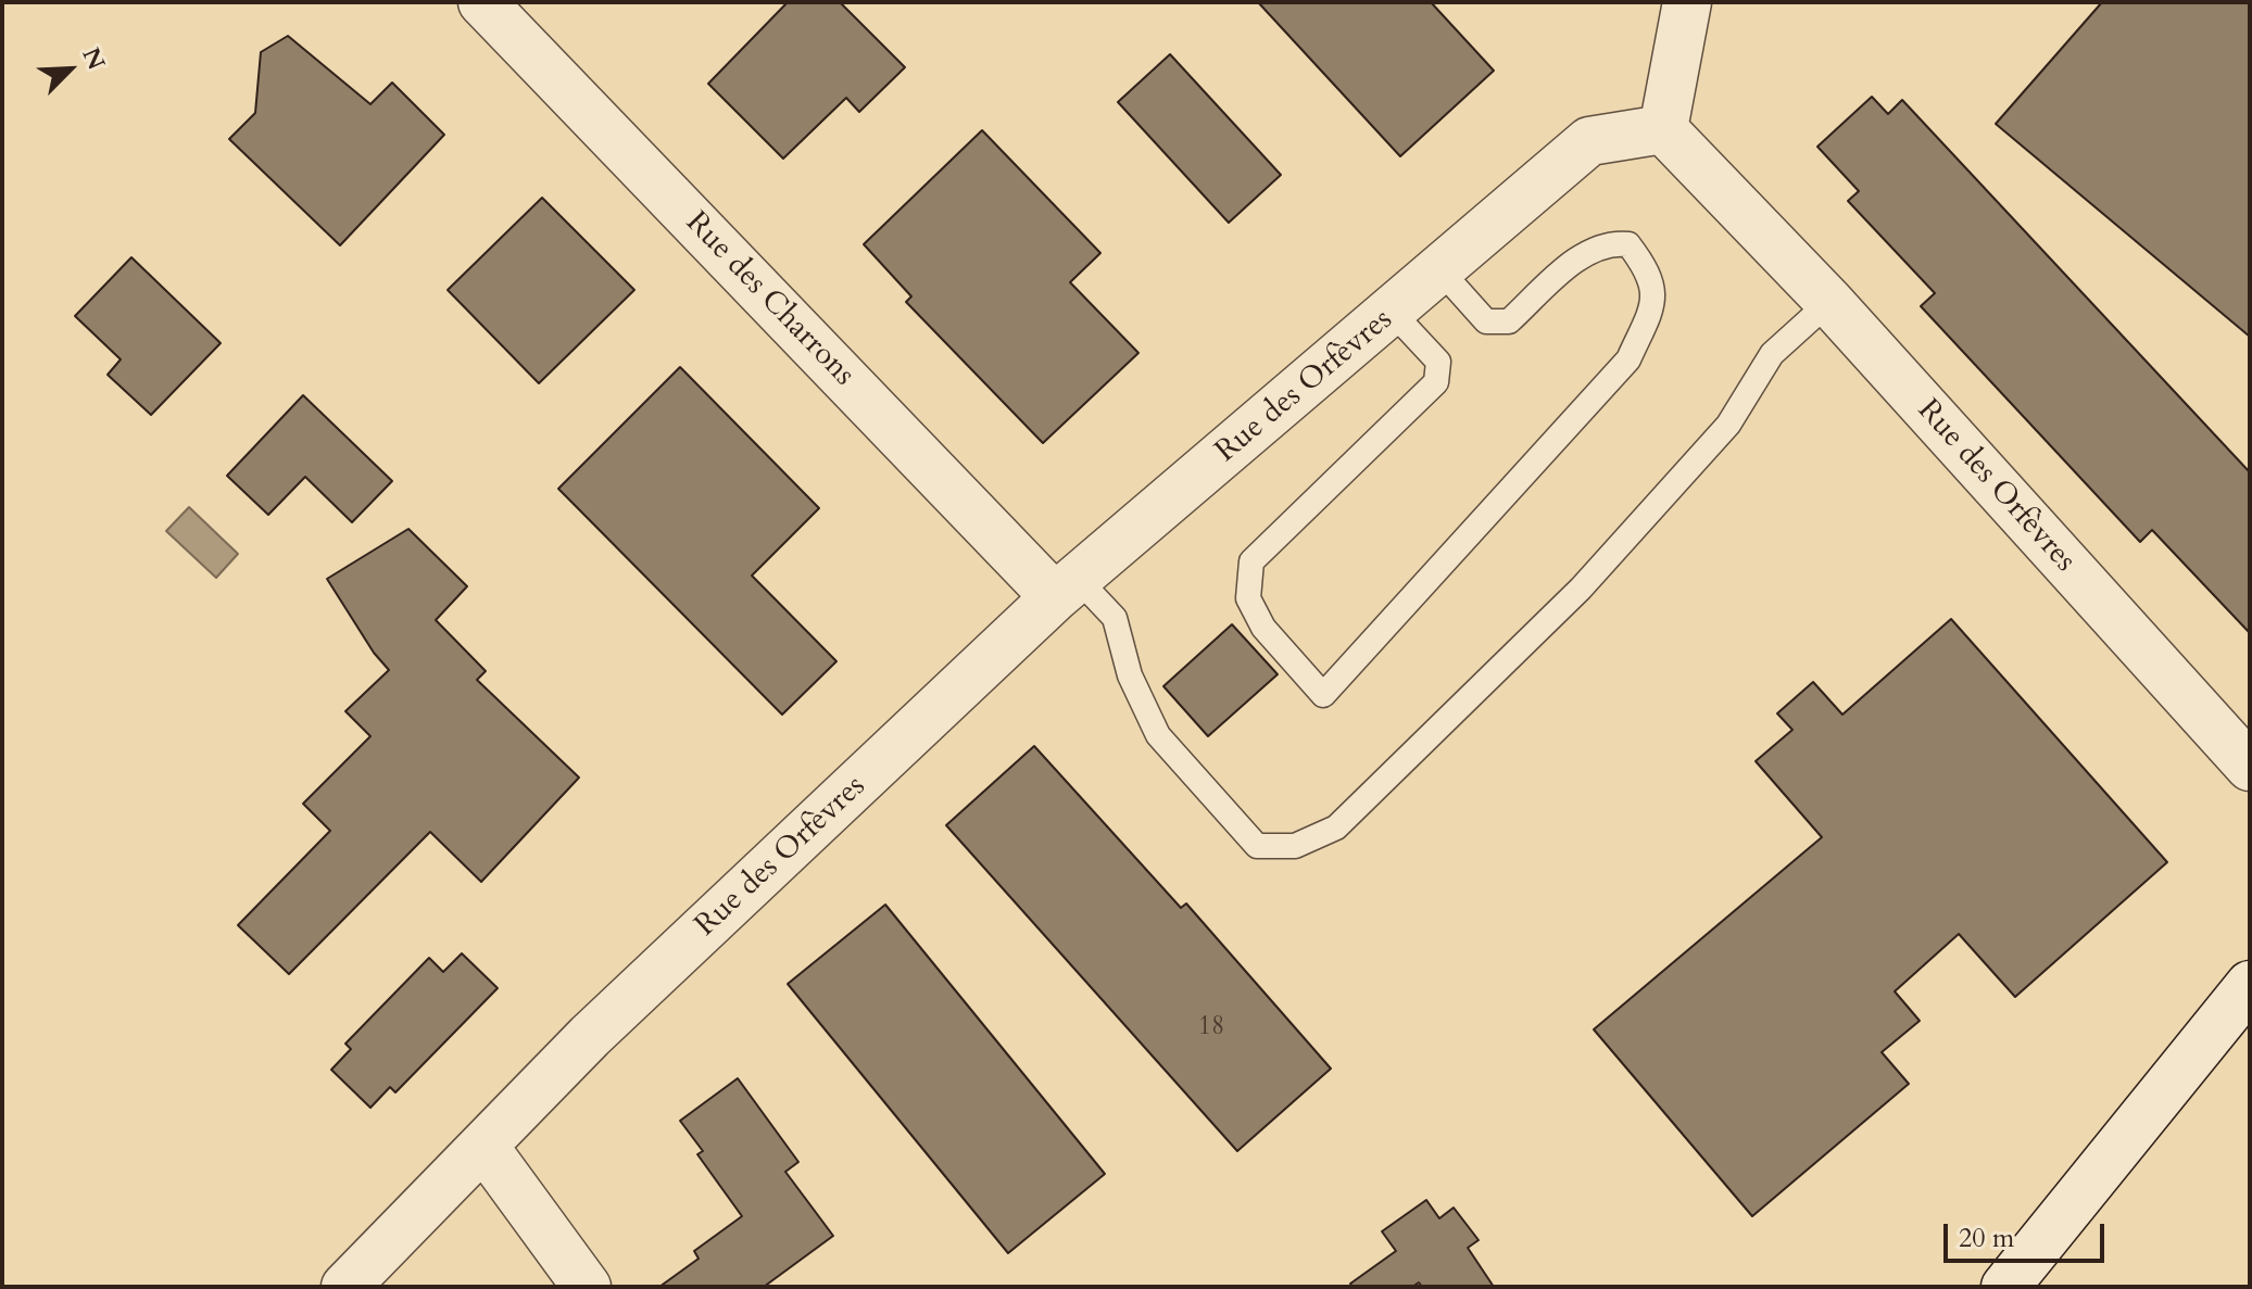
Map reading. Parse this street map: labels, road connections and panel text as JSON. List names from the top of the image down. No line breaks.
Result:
{"streets":{"street":["Rue des Charrons","Rue des Orfèvres"]},"crossings":[["Rue des Charrons","Rue des Orfèvres"]],"house_numbers":["18"],"scale_bar":"20 m","north":"top right"}
